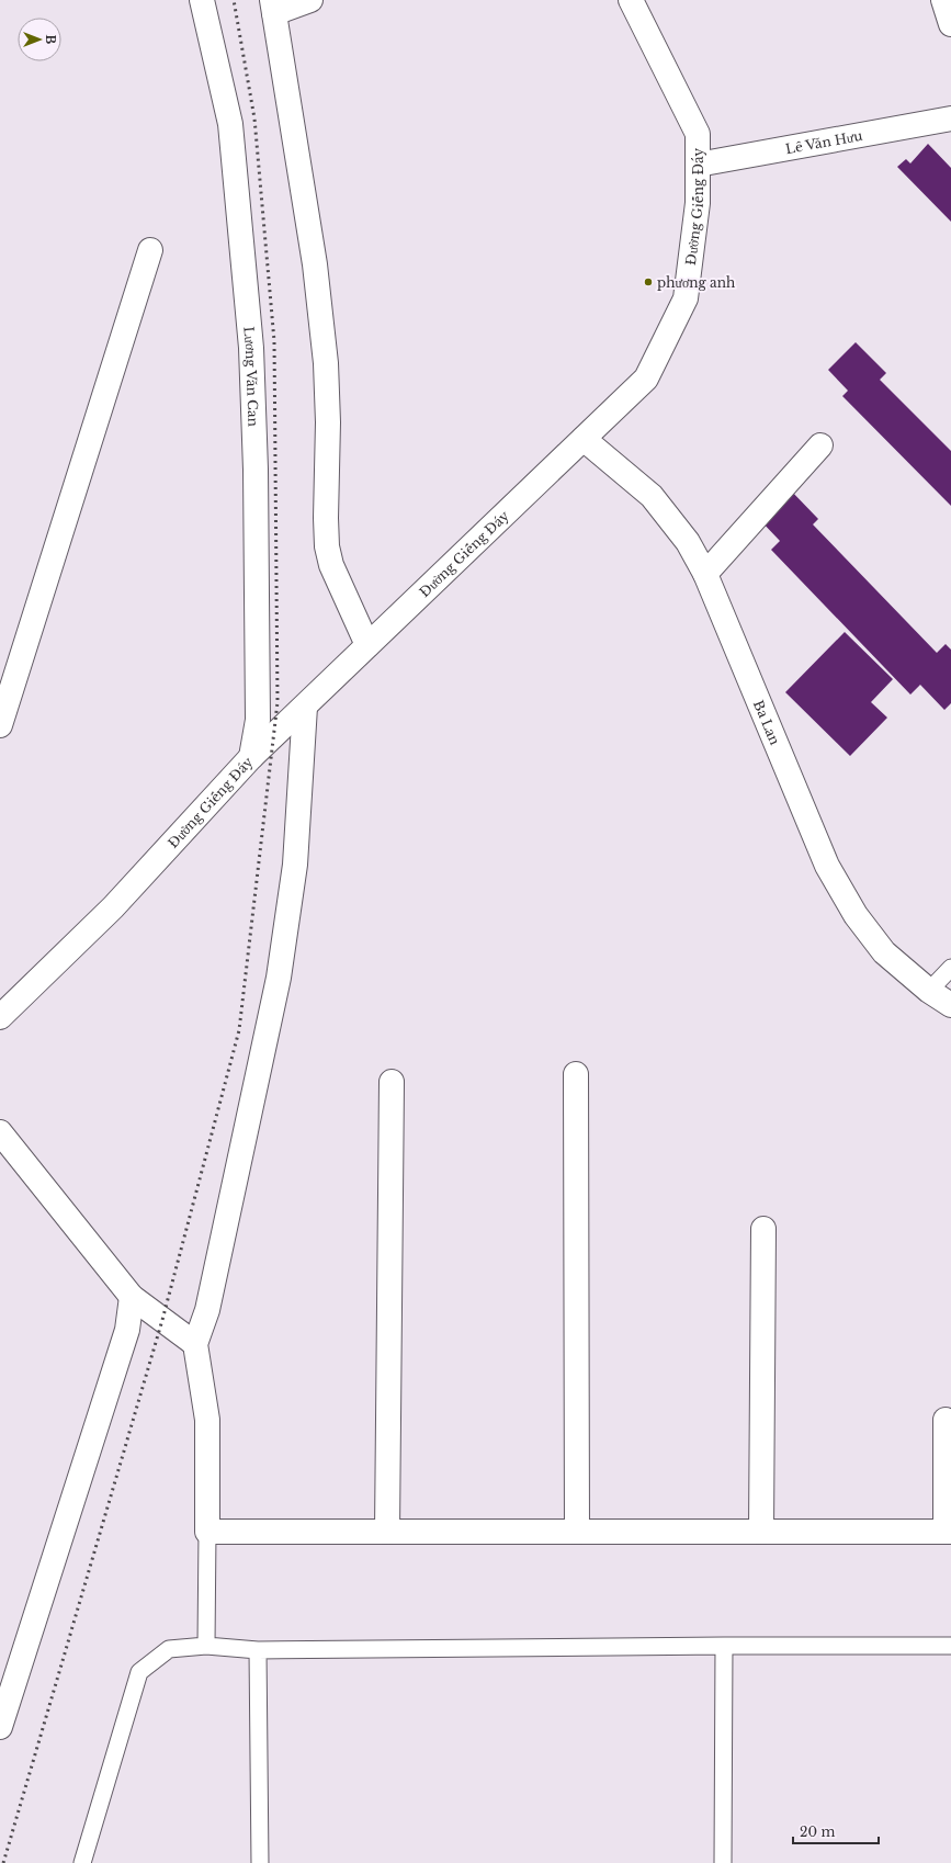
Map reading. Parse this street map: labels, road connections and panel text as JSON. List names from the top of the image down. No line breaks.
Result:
{"streets":{"street":["Lê Văn Hưu","Đường Giếng Đáy","Lương Văn Can","Ba Lan"]},"crossings":[["Lê Văn Hưu","Đường Giếng Đáy"],["Đường Giếng Đáy","Lương Văn Can"],["Đường Giếng Đáy","Ba Lan"]],"places":["phương anh"],"scale_bar":"20 m","north":"right"}
